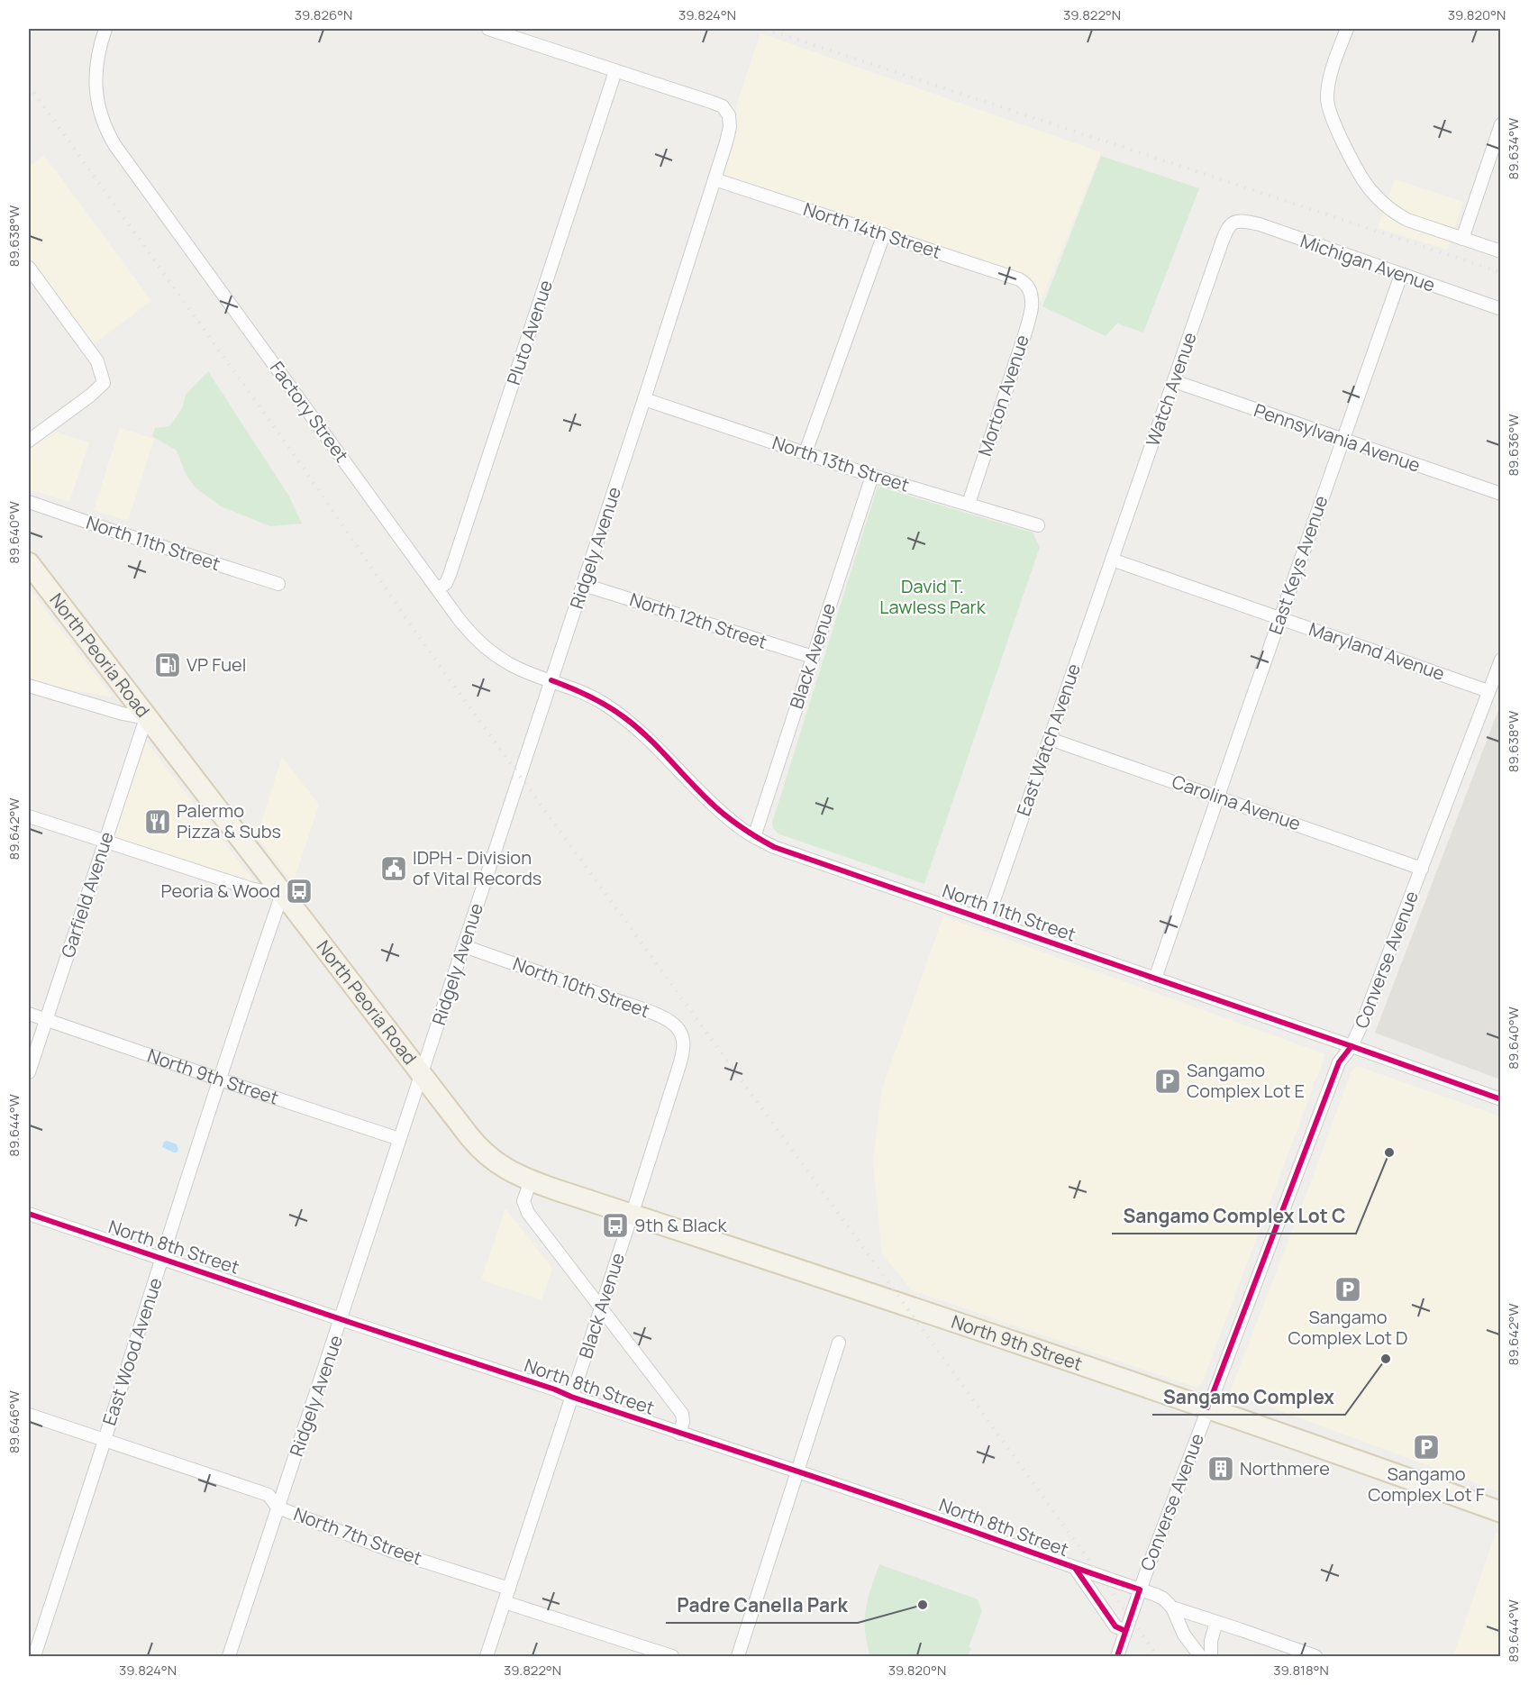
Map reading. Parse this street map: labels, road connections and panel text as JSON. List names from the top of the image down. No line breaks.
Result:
{"streets":{"main road":["North Peoria Road","North 9th Street"],"street":["North 14th Street","Michigan Avenue","Pluto Avenue","Watch Avenue","Morton Avenue","Factory Street","Pennsylvania Avenue","North 13th Street","North 11th Street","Ridgely Avenue","East Keys Avenue","North 12th Street","Maryland Avenue","Black Avenue","East Watch Avenue","Carolina Avenue","Garfield Avenue","Converse Avenue","North 10th Street","North 8th Street","East Wood Avenue","North 7th Street"]},"crossings":[["North 14th Street","Morton Avenue"],["North 14th Street","Ridgely Avenue"],["Michigan Avenue","Watch Avenue"],["Michigan Avenue","East Keys Avenue"],["Pluto Avenue","Factory Street"],["Pluto Avenue","Ridgely Avenue"],["Watch Avenue","Pennsylvania Avenue"],["Watch Avenue","Maryland Avenue"],["Watch Avenue","East Watch Avenue"],["Morton Avenue","North 13th Street"],["Factory Street","North 11th Street"],["Factory Street","Ridgely Avenue"],["Pennsylvania Avenue","East Keys Avenue"],["North 13th Street","Ridgely Avenue"],["North 13th Street","Black Avenue"],["North 11th Street","Ridgely Avenue"],["North 11th Street","East Keys Avenue"],["North 11th Street","Black Avenue"],["North 11th Street","East Watch Avenue"],["North 11th Street","Converse Avenue"],["Ridgely Avenue","North 12th Street"],["Ridgely Avenue","North Peoria Road"],["Ridgely Avenue","North 10th Street"],["Ridgely Avenue","North 9th Street"],["Ridgely Avenue","North 8th Street"],["Ridgely Avenue","North 7th Street"],["East Keys Avenue","Maryland Avenue"],["East Keys Avenue","Carolina Avenue"],["North 12th Street","Black Avenue"],["Maryland Avenue","East Watch Avenue"],["Maryland Avenue","Converse Avenue"],["North Peoria Road","Garfield Avenue"],["North Peoria Road","North 9th Street"],["North Peoria Road","East Wood Avenue"],["Black Avenue","North 10th Street"],["Black Avenue","North 9th Street"],["Black Avenue","North 8th Street"],["Black Avenue","North 7th Street"],["East Watch Avenue","Carolina Avenue"],["Carolina Avenue","Converse Avenue"],["Garfield Avenue","North 9th Street"],["Converse Avenue","North 9th Street"],["Converse Avenue","North 8th Street"],["North 9th Street","East Wood Avenue"],["North 8th Street","East Wood Avenue"],["East Wood Avenue","North 7th Street"]],"parks":["David T. Lawless Park"],"places":{"fuel station":["VP Fuel"],"restaurant":["Palermo Pizza & Subs"],"public building":["IDPH - Division of Vital Records"],"bus stop":["Peoria & Wood","9th & Black"],"parking":["Sangamo Complex Lot E","Sangamo Complex Lot D","Sangamo Complex Lot F"],"other":["Sangamo Complex Lot C","Sangamo Complex","Padre Canella Park"],"building":["Northmere"]},"coordinates":["39.826°N","39.824°N","39.822°N","39.820°N","89.634°W","89.638°W","89.636°W","89.640°W","89.642°W","89.644°W","89.646°W","39.818°N"]}
